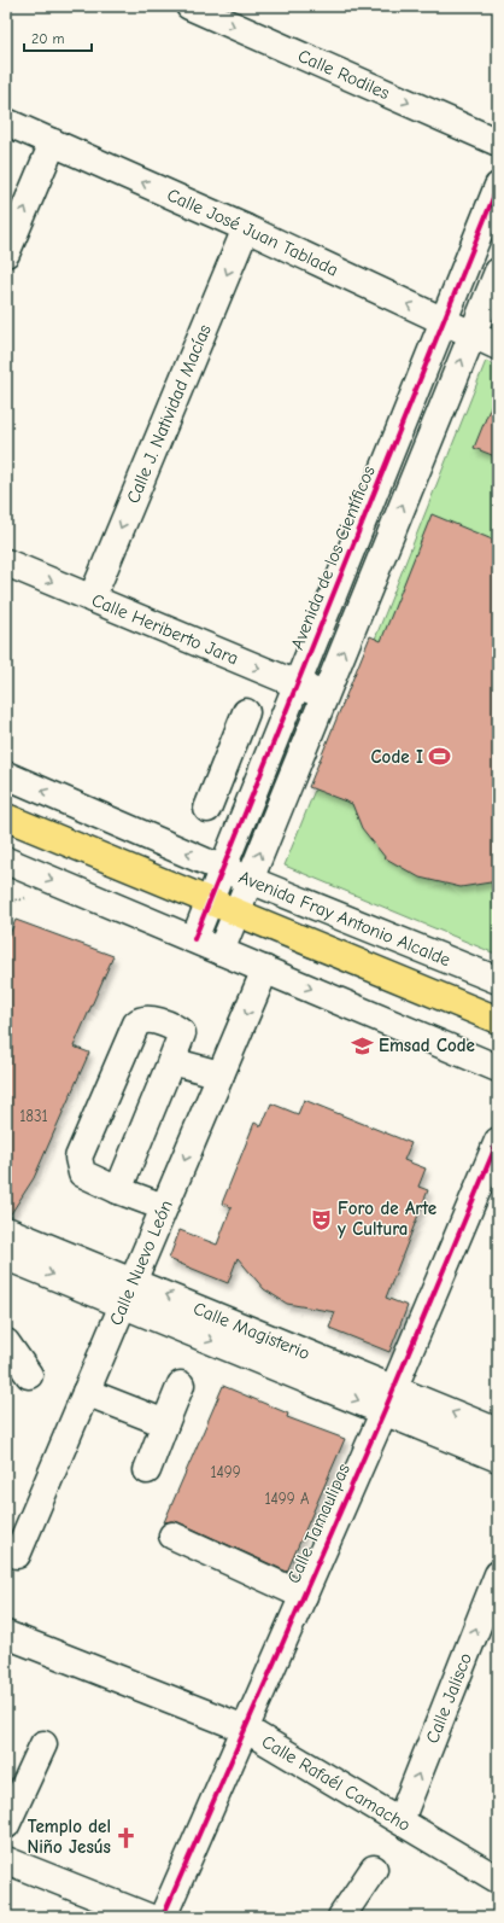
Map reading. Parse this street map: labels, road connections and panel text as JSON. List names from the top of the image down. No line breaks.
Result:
{"streets":{"main road":["Avenida Fray Antonio Alcalde"],"street":["Calle Rodiles","Calle José Juan Tablada","Calle J. Natividad Macías","Avenida de los Científicos","Calle Heriberto Jara","Calle Nuevo León","Calle Magisterio","Calle Tamaulipas","Calle Jalisco","Calle Rafaél Camacho"]},"crossings":[["Calle José Juan Tablada","Calle J. Natividad Macías"],["Calle José Juan Tablada","Avenida de los Científicos"],["Calle J. Natividad Macías","Calle Heriberto Jara"],["Avenida de los Científicos","Calle Heriberto Jara"],["Avenida de los Científicos","Avenida Fray Antonio Alcalde"],["Calle Nuevo León","Calle Magisterio"],["Calle Magisterio","Calle Tamaulipas"],["Calle Tamaulipas","Calle Rafaél Camacho"],["Calle Jalisco","Calle Rafaél Camacho"]],"one_way":["Calle Rodiles","Calle José Juan Tablada","Calle J. Natividad Macías","Calle Heriberto Jara","Calle Jalisco"],"places":{"sports":["Code I"],"school or university":["Emsad Code"],"theatre":["Foro de Arte y Cultura"],"church":["Templo del Niño Jesús"]},"house_numbers":["1831","1499","1499 A"],"scale_bar":"20 m"}
